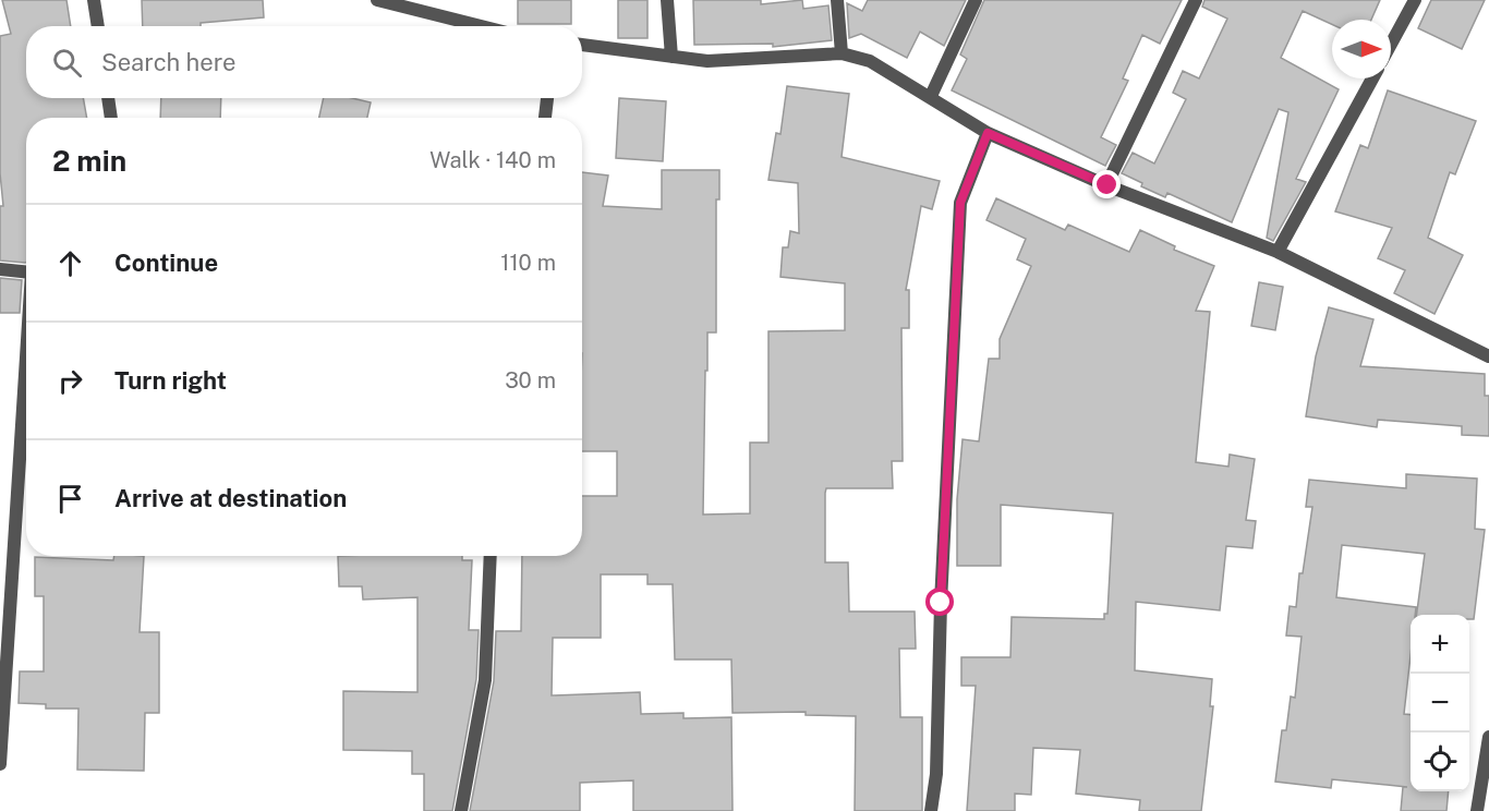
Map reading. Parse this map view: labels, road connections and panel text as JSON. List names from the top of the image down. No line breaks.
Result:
{"north":"right","page":{"search":"Search here","heading":["2 min","Walk · 140 m"],"list":[["Continue","110 m"],["Turn right","30 m"],"Arrive at destination"],"map_buttons":["+","−"]}}
